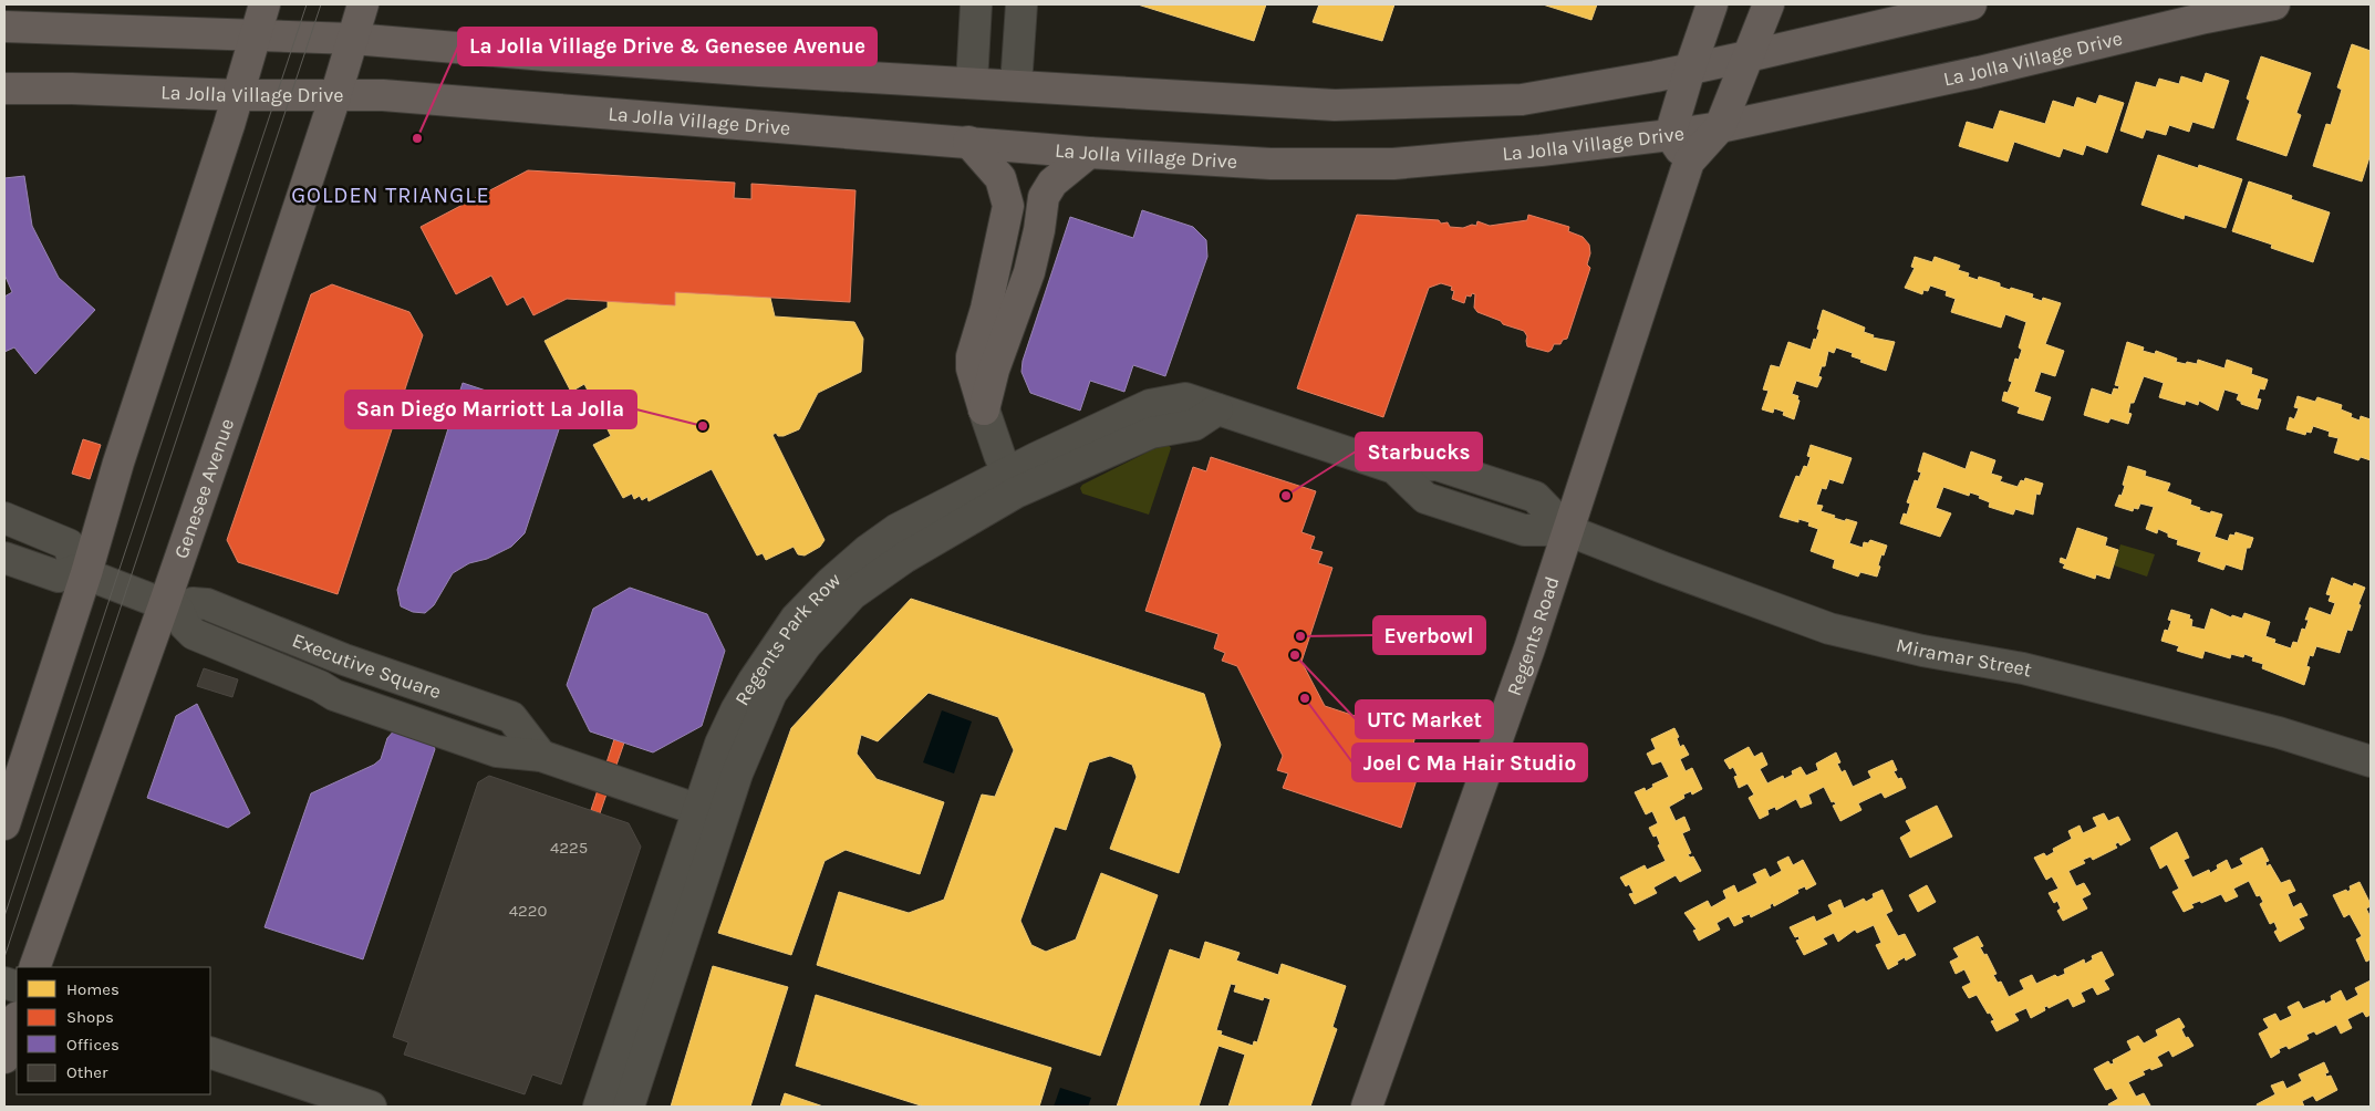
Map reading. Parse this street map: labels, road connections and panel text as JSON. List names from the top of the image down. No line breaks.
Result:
{"streets":{"main road":["La Jolla Village Drive","Genesee Avenue","Regents Road"],"street":["Regents Park Row","Miramar Street","Executive Square"]},"crossings":[["La Jolla Village Drive","Genesee Avenue"],["La Jolla Village Drive","Regents Road"],["Genesee Avenue","Executive Square"],["Regents Road","Regents Park Row"],["Regents Road","Miramar Street"],["Regents Park Row","Miramar Street"],["Regents Park Row","Executive Square"]],"districts":["GOLDEN TRIANGLE"],"places":["La Jolla Village Drive & Genesee Avenue","San Diego Marriott La Jolla","Starbucks","Everbowl","UTC Market","Joel C Ma Hair Studio"],"house_numbers":["4225","4220"],"legend":["Homes","Shops","Offices","Other"]}
